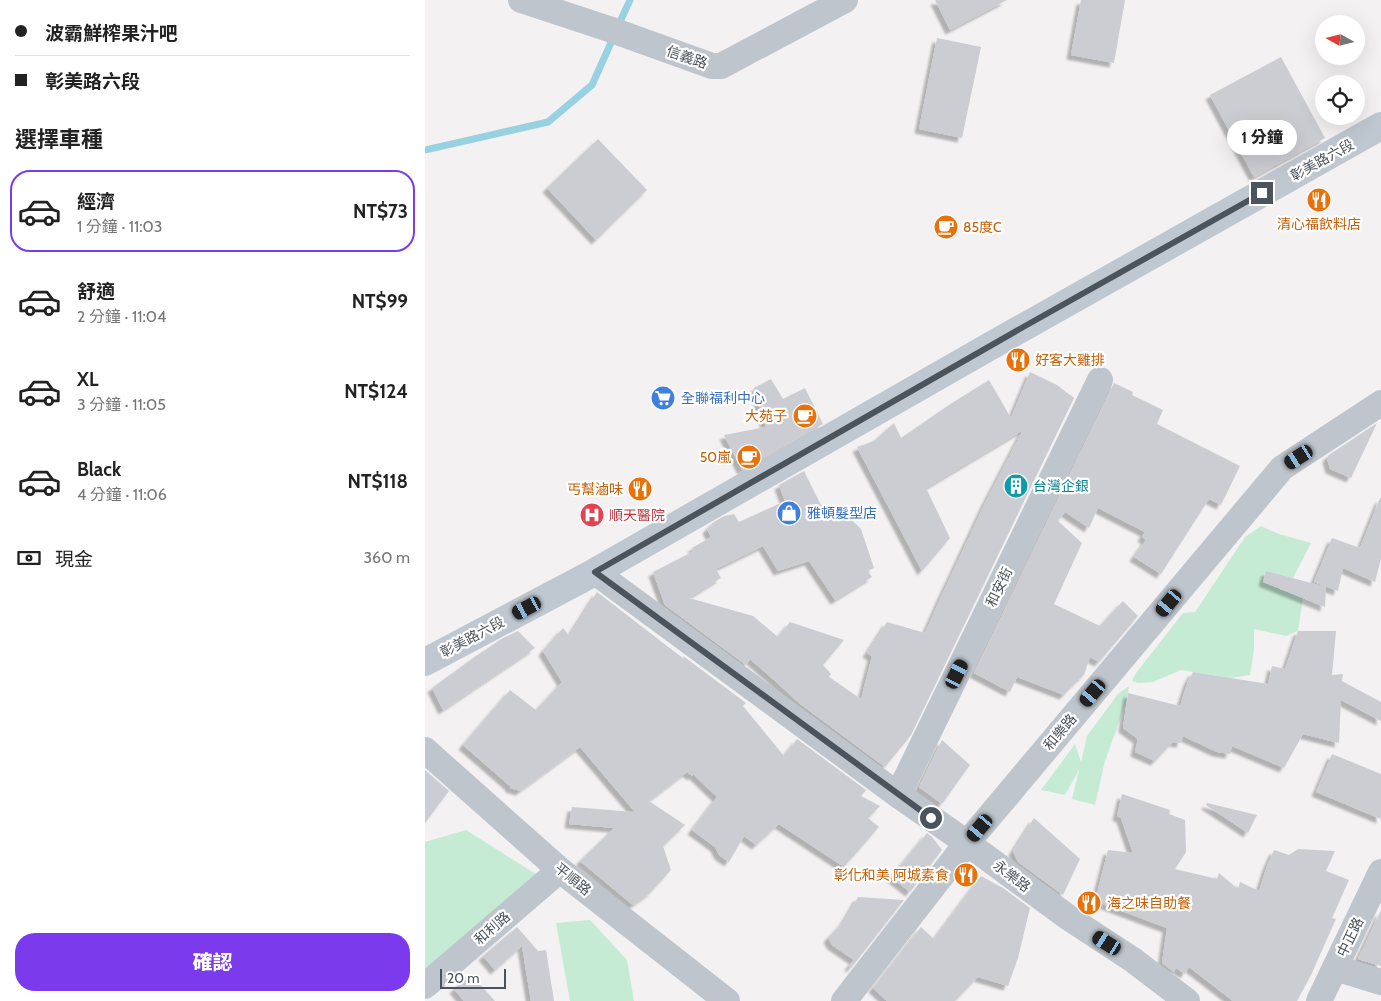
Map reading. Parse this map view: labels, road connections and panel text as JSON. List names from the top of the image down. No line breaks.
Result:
{"streets":{"street":["信義路","彰美路六段","和安街","和樂路","永樂路","平順路","和利路","中正路"]},"crossings":[["彰美路六段","永樂路"],["和安街","永樂路"],["和樂路","永樂路"],["平順路","和利路"]],"places":{"restaurant":["清心福飲料店","好客大雞排","丐幫滷味","彰化和美 阿城素食","海之味自助餐"],"cafe":["85度C","大苑子","50嵐"],"supermarket":["全聯福利中心"],"building":["台灣企銀"],"shop":["雅頓髮型店"],"hospital":["順天醫院"]},"scale_bar":"20 m","north":"left","page":{"banner":["波霸鮮榨果汁吧","彰美路六段"],"heading":"選擇車種","bubble":"1 分鐘","list":[{"name":"經濟","note":"1 分鐘 · 11:03","value":"NT$73"},{"name":"舒適","note":"2 分鐘 · 11:04","value":"NT$99"},{"name":"XL","note":"3 分鐘 · 11:05","value":"NT$124"},{"name":"Black","note":"4 分鐘 · 11:06","value":"NT$118"}],"pay":["現金","360 m"],"buttons":"確認","scale":"20 m"}}
